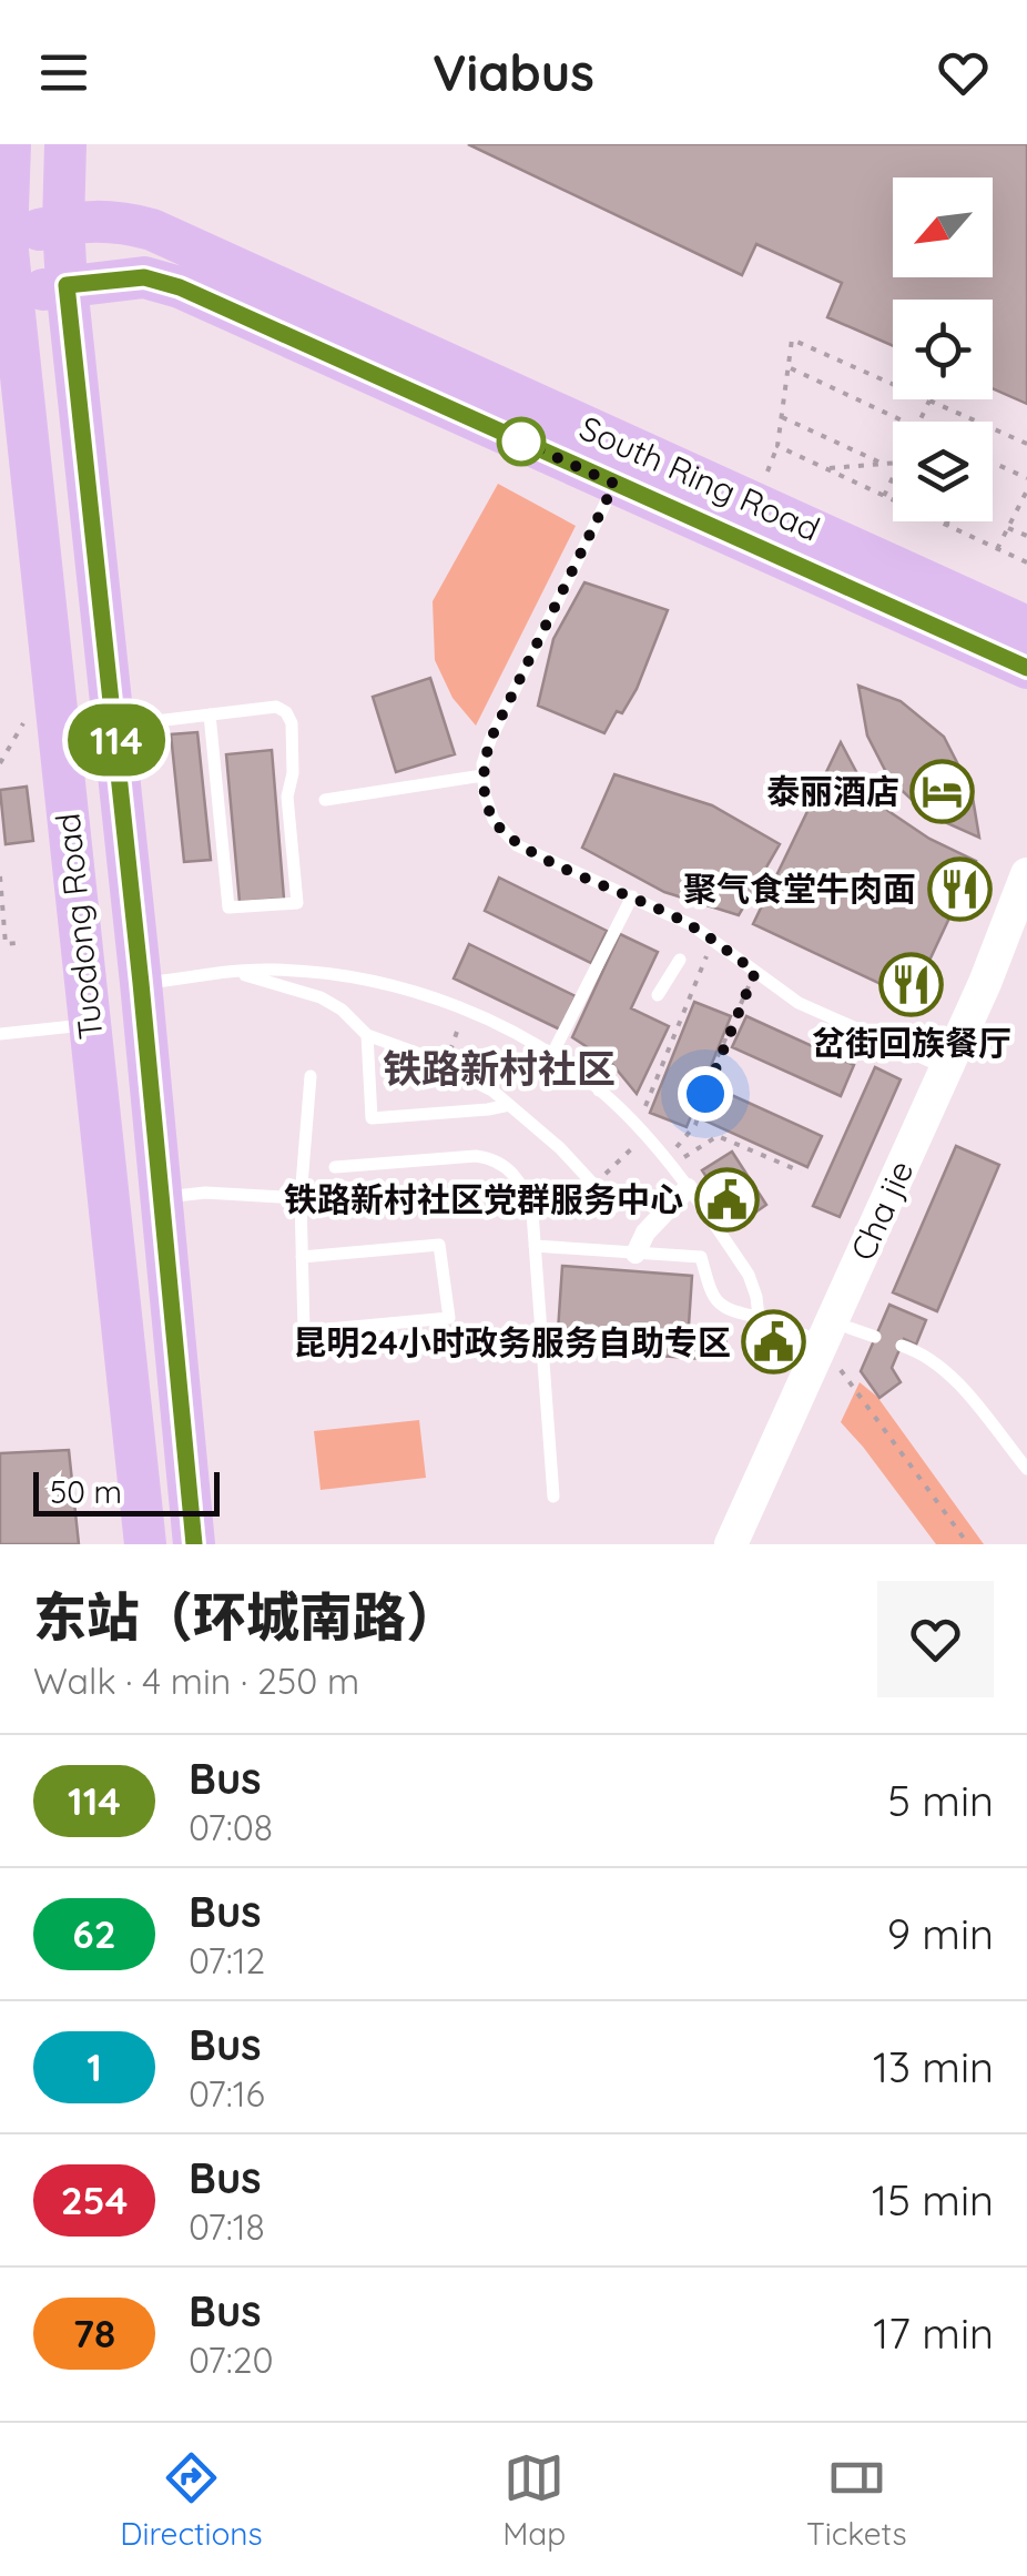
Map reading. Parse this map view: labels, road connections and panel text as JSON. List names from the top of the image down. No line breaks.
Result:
{"streets":{"main road":["South Ring Road","Tuodong Road"],"street":["Cha jie"]},"crossings":[["South Ring Road","Tuodong Road"]],"districts":["铁路新村社区"],"places":{"hotel":["泰丽酒店"],"restaurant":["聚气食堂牛肉面","岔街回族餐厅"],"public building":["铁路新村社区党群服务中心","昆明24小时政务服务自助专区"]},"lines":["bus line 114"],"scale_bar":"50 m","north":"bottom left","page":{"header":"Viabus","on_map":"114","scale":"50 m","heading":["东站（环城南路）","Walk · 4 min · 250 m"],"list":[{"mark":"114","name":"Bus","note":"07:08","value":"5 min"},{"mark":"62","name":"Bus","note":"07:12","value":"9 min"},{"mark":"1","name":"Bus","note":"07:16","value":"13 min"},{"mark":"254","name":"Bus","note":"07:18","value":"15 min"},{"mark":"78","name":"Bus","note":"07:20","value":"17 min"}],"tabs":["Directions","Map","Tickets"]}}
